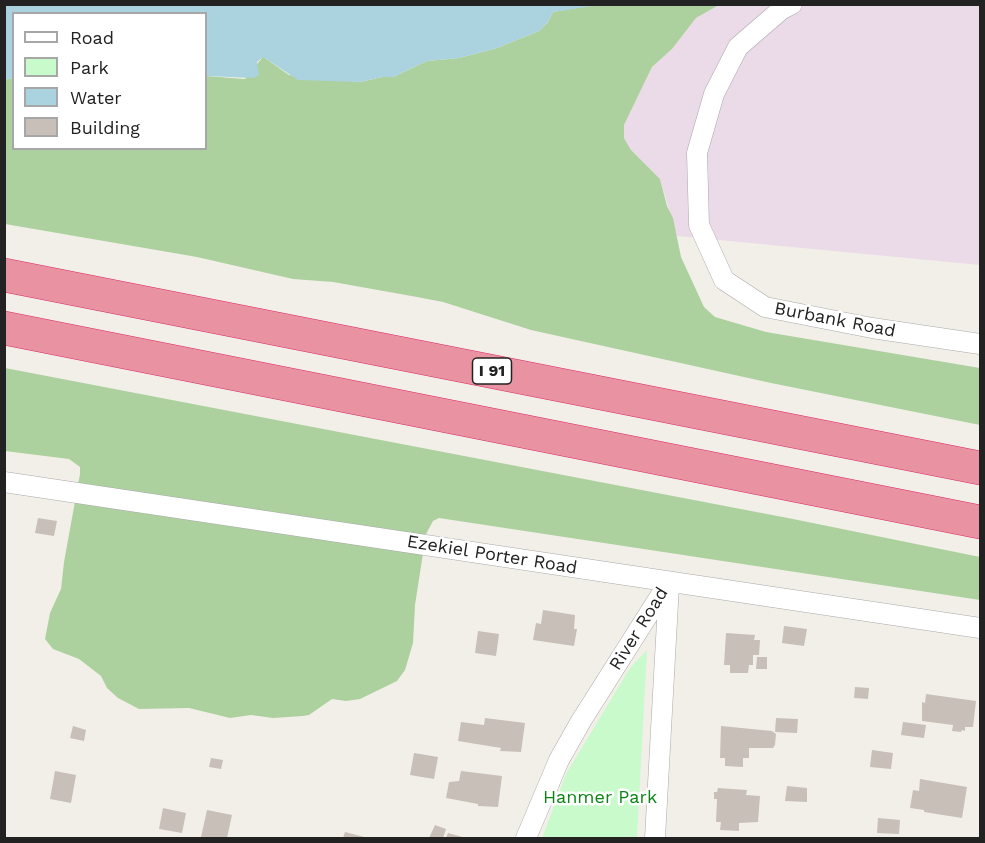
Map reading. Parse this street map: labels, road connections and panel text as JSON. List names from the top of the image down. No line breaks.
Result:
{"streets":{"highway":["I 91"],"street":["Burbank Road","Ezekiel Porter Road","River Road"]},"crossings":[["Ezekiel Porter Road","River Road"]],"parks":["Hanmer Park"],"legend":["Road","Park","Water","Building"]}
